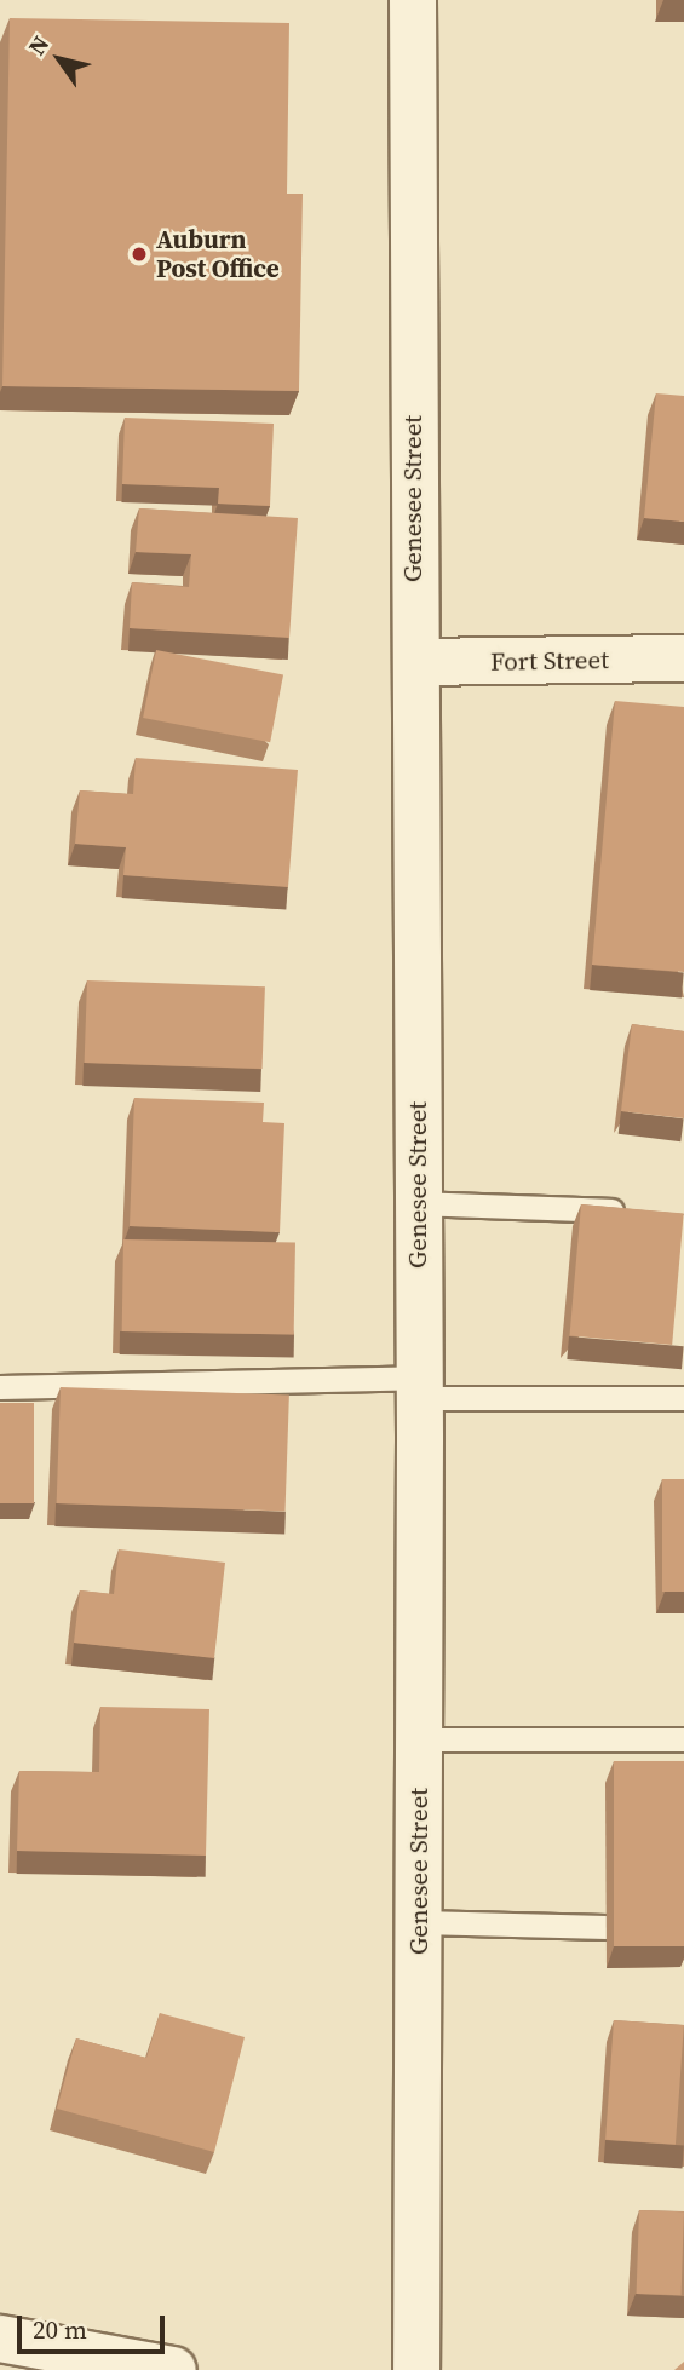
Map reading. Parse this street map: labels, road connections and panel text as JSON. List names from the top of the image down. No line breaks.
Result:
{"streets":{"main road":["Genesee Street","Fort Street"]},"crossings":[["Genesee Street","Fort Street"]],"places":["Auburn Post Office"],"scale_bar":"20 m","north":"top left"}
